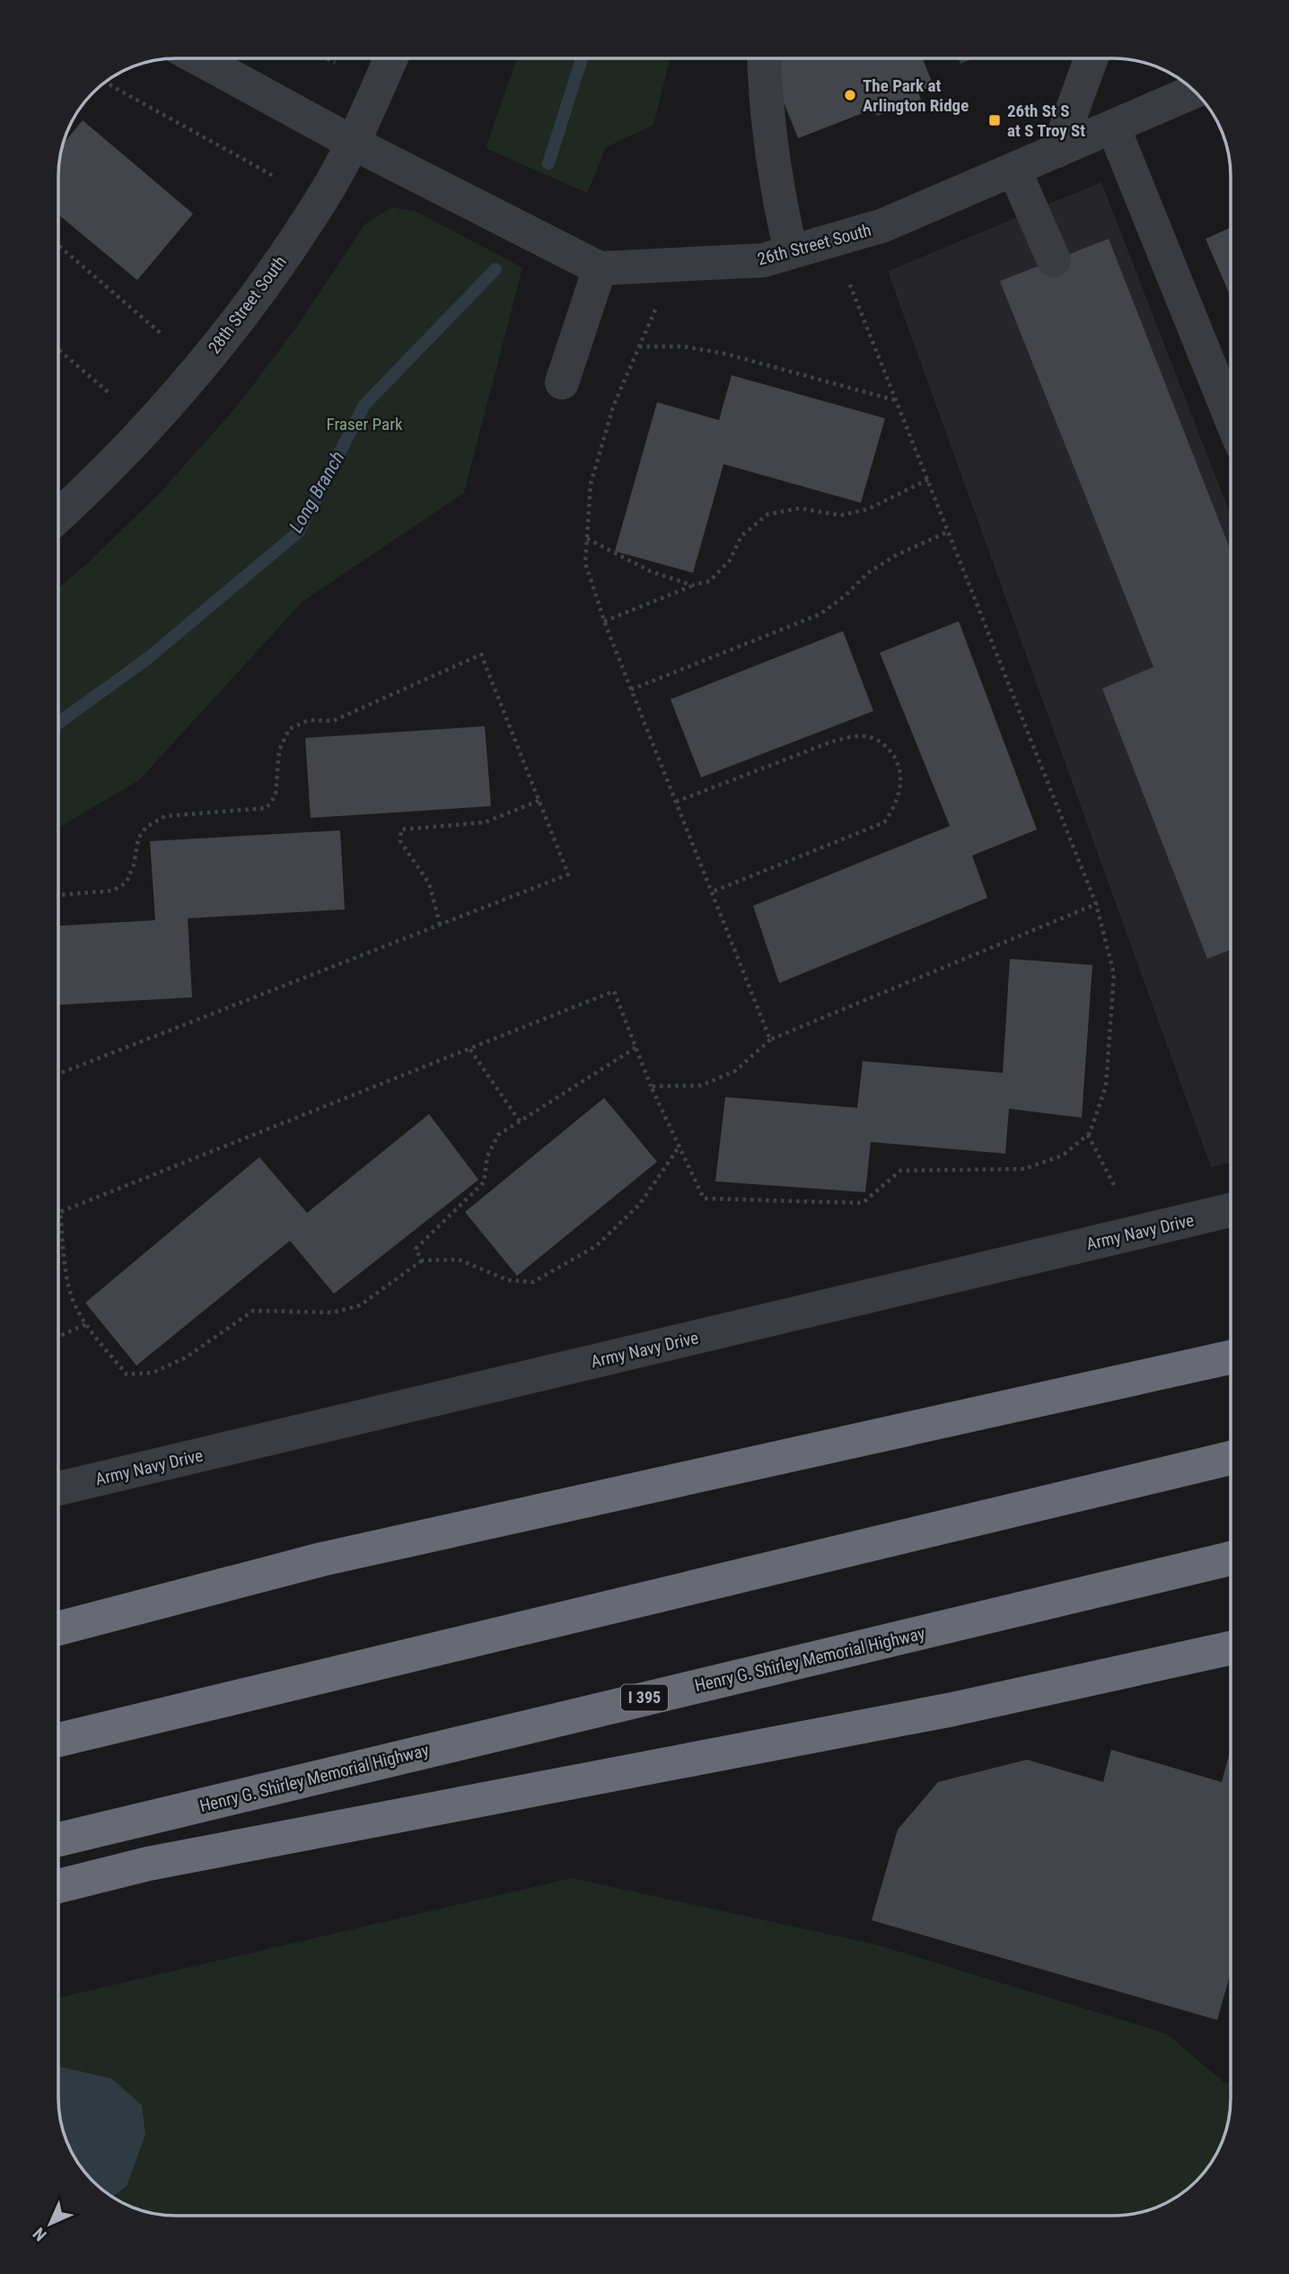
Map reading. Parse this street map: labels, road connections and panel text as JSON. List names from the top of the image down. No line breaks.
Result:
{"streets":{"highway":["Henry G. Shirley Memorial Highway","I 395"],"street":["26th Street South","28th Street South","Army Navy Drive"]},"crossings":[["26th Street South","28th Street South"]],"water":["Long Branch"],"parks":["Fraser Park"],"places":{"other":["The Park at Arlington Ridge"],"transit":["26th St S at S Troy St"]},"north":"bottom left"}
